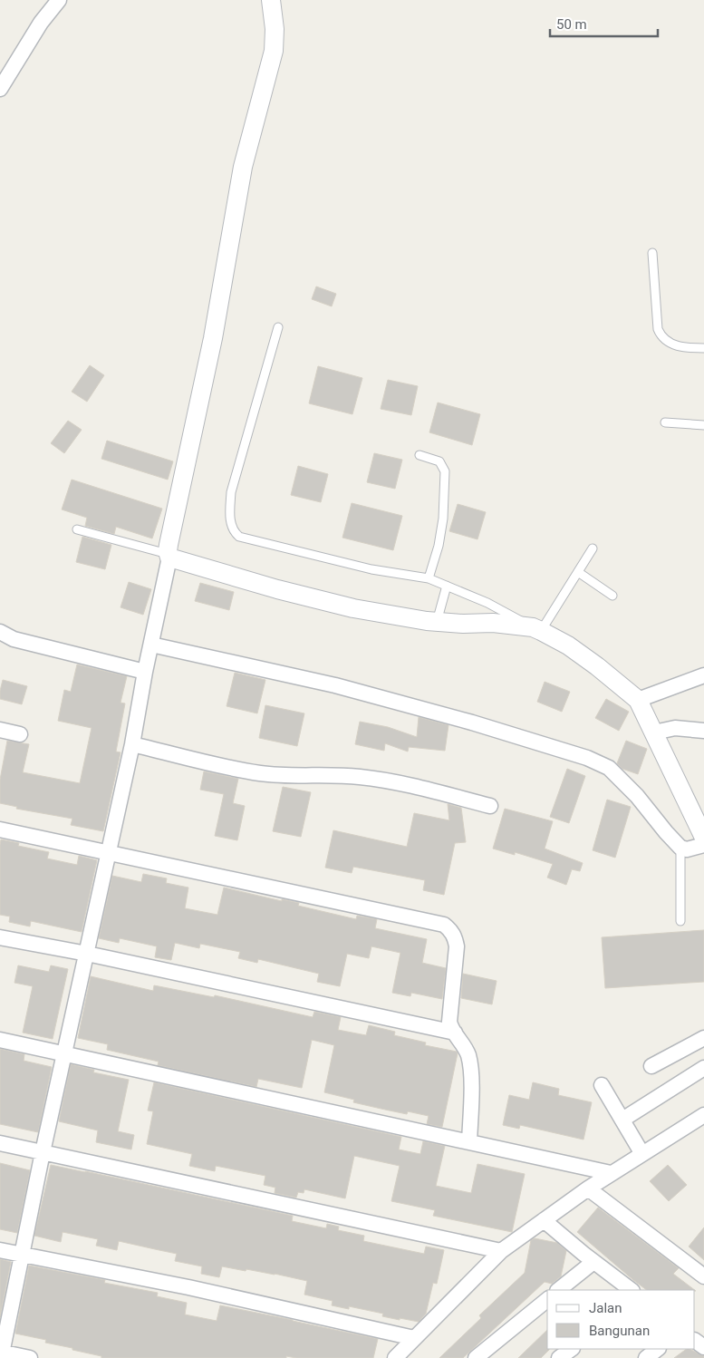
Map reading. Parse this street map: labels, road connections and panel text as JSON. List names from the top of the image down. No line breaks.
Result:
{"legend":["Jalan","Bangunan"],"scale_bar":"50 m"}
